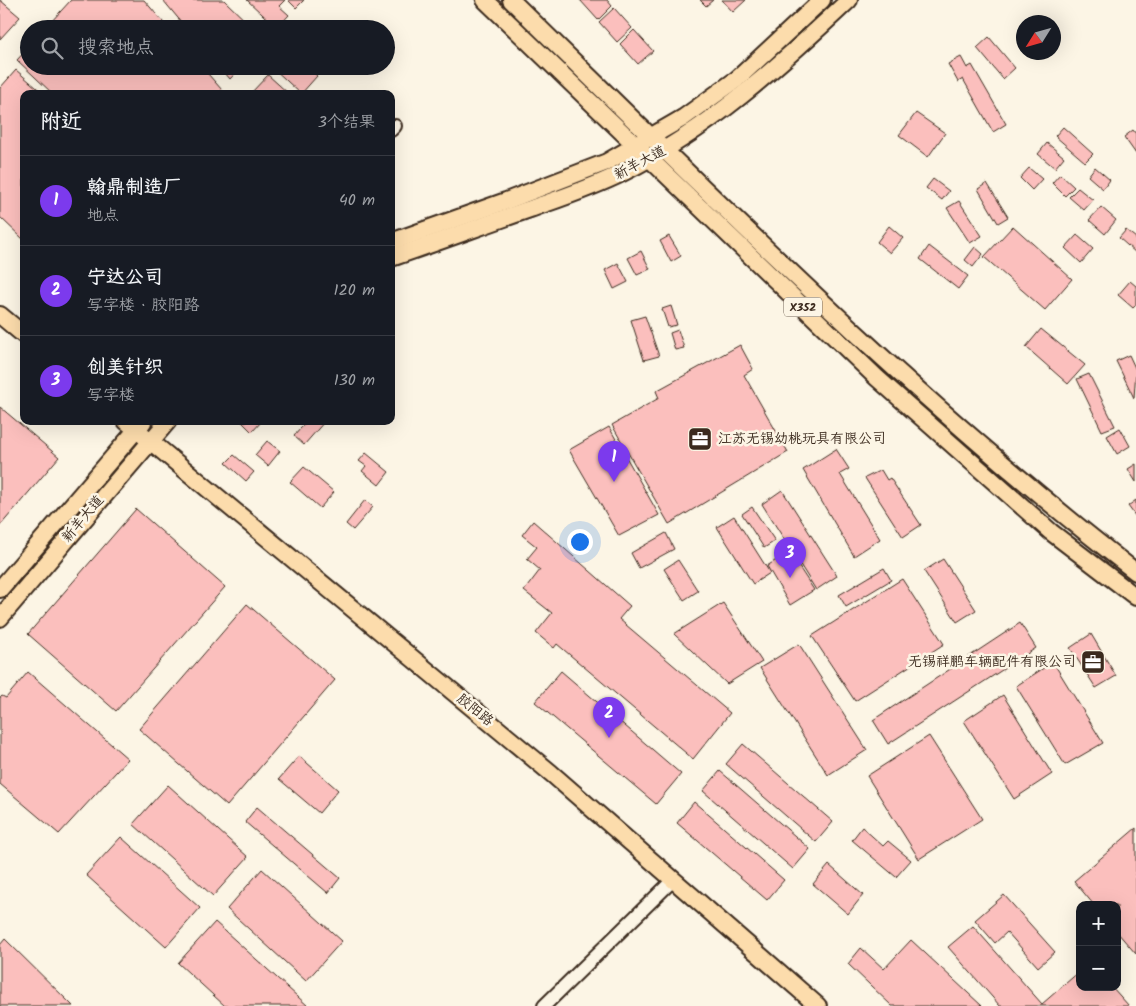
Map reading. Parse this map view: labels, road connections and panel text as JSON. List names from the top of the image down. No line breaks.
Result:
{"streets":{"main road":["新羊大道","X352","胶阳路"]},"crossings":[["新羊大道","X352"],["新羊大道","胶阳路"]],"places":{"office":["江苏无锡幼桃玩具有限公司","无锡祥鹏车辆配件有限公司"]},"north":"bottom left","page":{"search":"搜索地点","heading":["附近","3个结果"],"list":[{"mark":"1","name":"翰鼎制造厂","note":"地点","value":"40 m"},{"mark":"2","name":"宁达公司","note":"写字楼 · 胶阳路","value":"120 m"},{"mark":"3","name":"创美针织","note":"写字楼","value":"130 m"}],"pins":["1","3","2"],"map_buttons":["+","−"]}}
